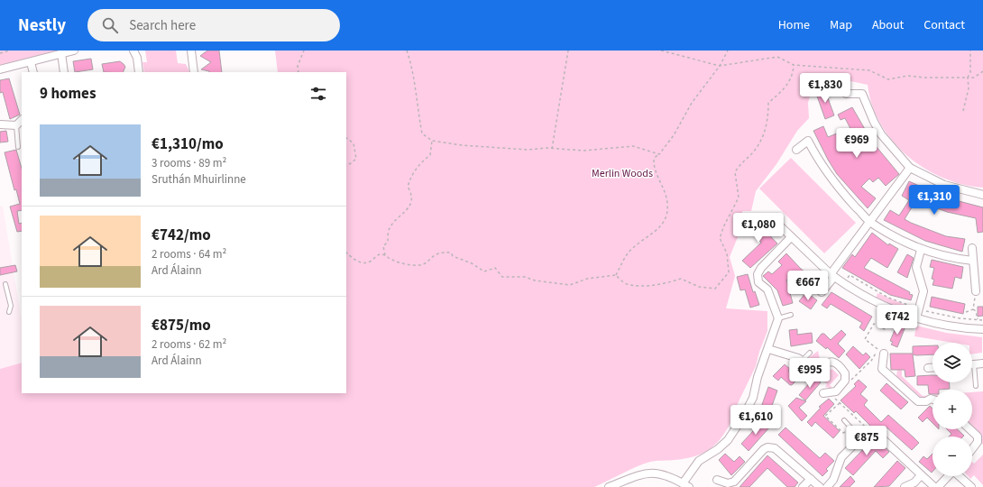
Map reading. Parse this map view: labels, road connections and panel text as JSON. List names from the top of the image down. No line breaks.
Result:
{"parks":["Merlin Woods"],"page":{"header":"Nestly","search":"Search here","nav":["Home","Map","About","Contact"],"heading":"9 homes","price":["€1,830","€969","€1,310","€1,080","€667","€742","€995","€1,610","€875"],"list":[{"name":"€1,310/mo","note":"3 rooms · 89 m² · Sruthán Mhuirlinne"},{"name":"€742/mo","note":"2 rooms · 64 m² · Ard Álainn"},{"name":"€875/mo","note":"2 rooms · 62 m² · Ard Álainn"}],"map_buttons":["+","−"]}}
